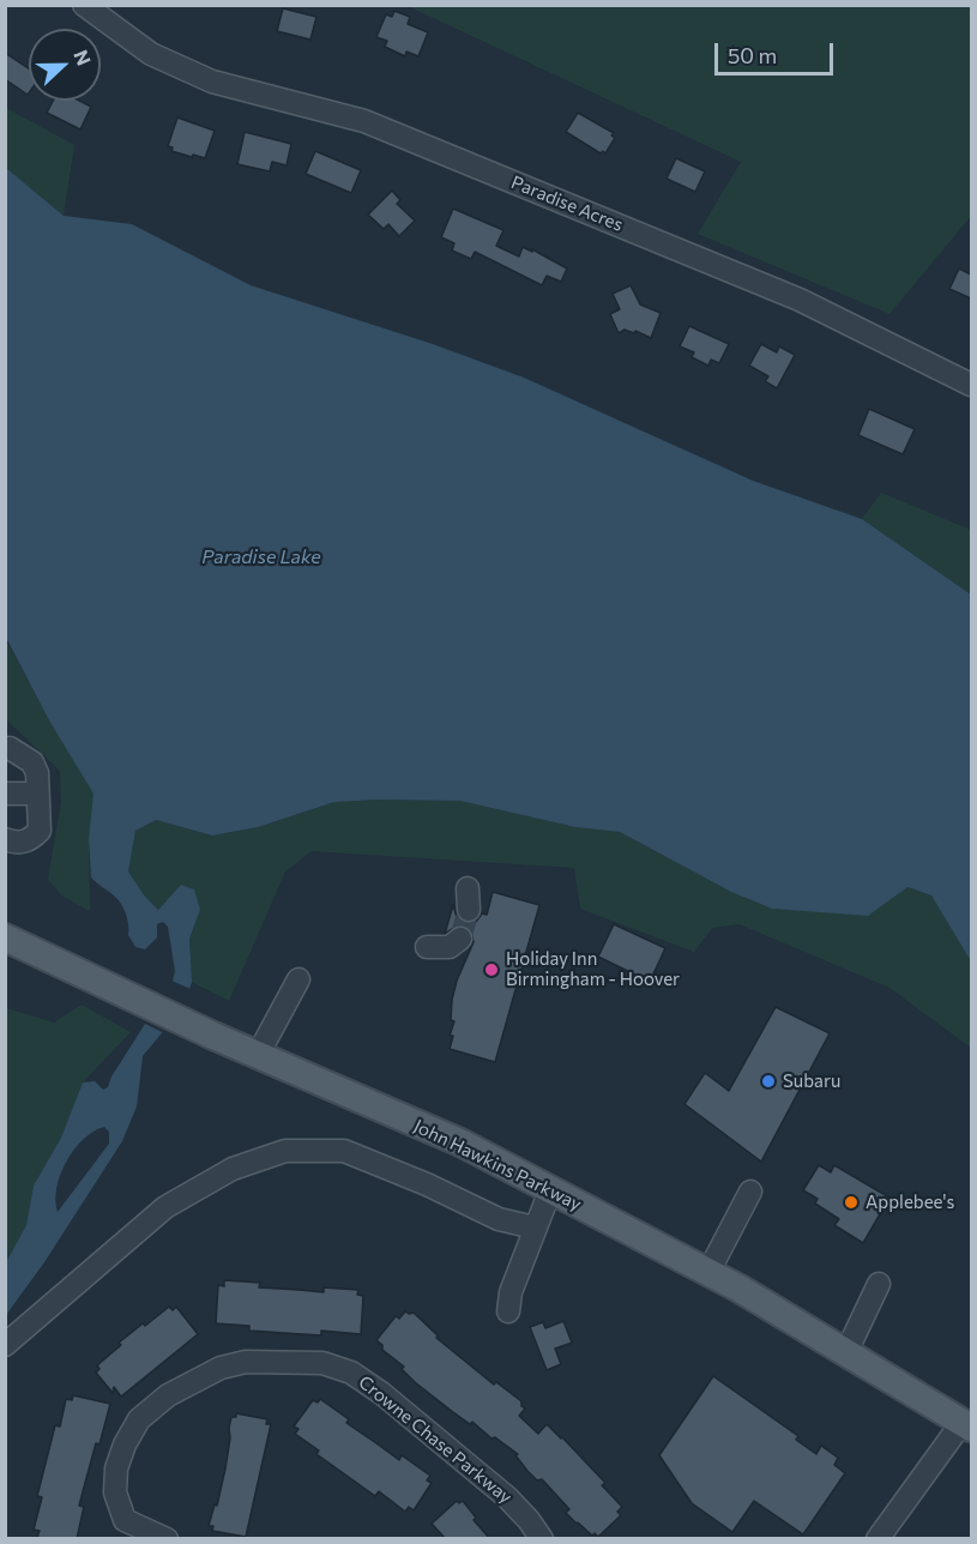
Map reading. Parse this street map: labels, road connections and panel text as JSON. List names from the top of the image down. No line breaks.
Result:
{"streets":{"main road":["John Hawkins Parkway"],"street":["Paradise Acres","Crowne Chase Parkway"]},"water":["Paradise Lake"],"places":["Holiday Inn Birmingham - Hoover","Subaru","Applebee's"],"scale_bar":"50 m","north":"right"}
